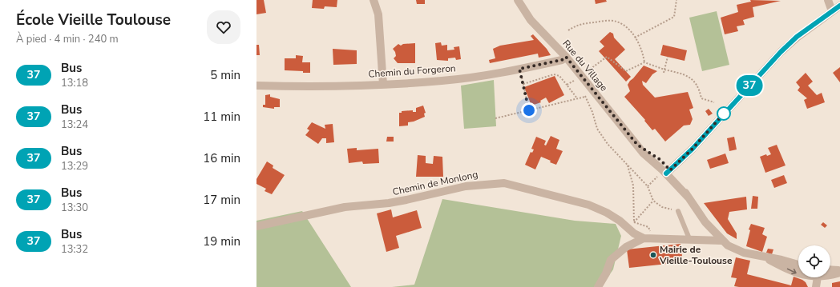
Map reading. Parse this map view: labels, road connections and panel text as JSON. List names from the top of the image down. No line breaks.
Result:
{"streets":{"street":["Rue du Village","Chemin du Forgeron","Chemin de Monlong"]},"crossings":[["Rue du Village","Chemin du Forgeron"],["Rue du Village","Chemin de Monlong"]],"places":["Mairie de Vieille-Toulouse"],"lines":["bus line 37"],"page":{"heading":["École Vieille Toulouse","À pied · 4 min · 240 m"],"on_map":"37","list":[{"mark":"37","name":"Bus","note":"13:18","value":"5 min"},{"mark":"37","name":"Bus","note":"13:24","value":"11 min"},{"mark":"37","name":"Bus","note":"13:29","value":"16 min"},{"mark":"37","name":"Bus","note":"13:30","value":"17 min"},{"mark":"37","name":"Bus","note":"13:32","value":"19 min"}]}}
